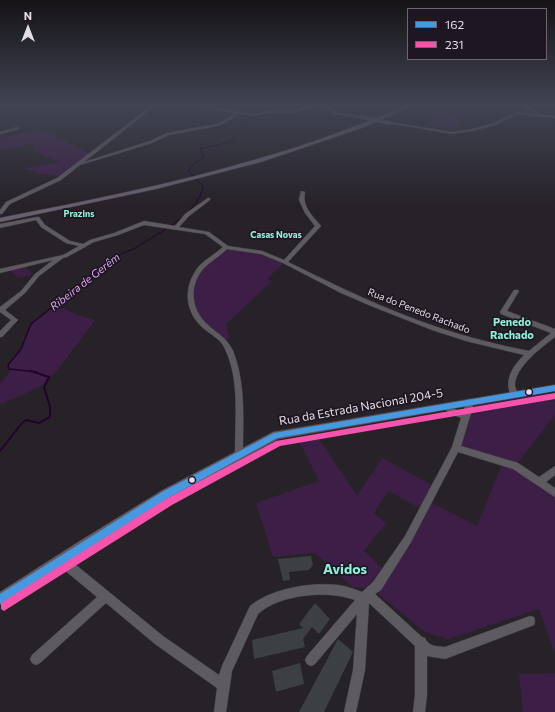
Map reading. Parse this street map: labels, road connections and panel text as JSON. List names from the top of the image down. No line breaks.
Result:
{"streets":{"main road":["Rua da Estrada Nacional 204-5"],"street":["Rua do Penedo Rachado"]},"districts":["Prazins","Casas Novas","Penedo Rachado","Avidos"],"water":["Ribeira de Gerêm"],"lines":["transit line 162","transit line 231"],"legend":["162","231"],"north":"top"}
